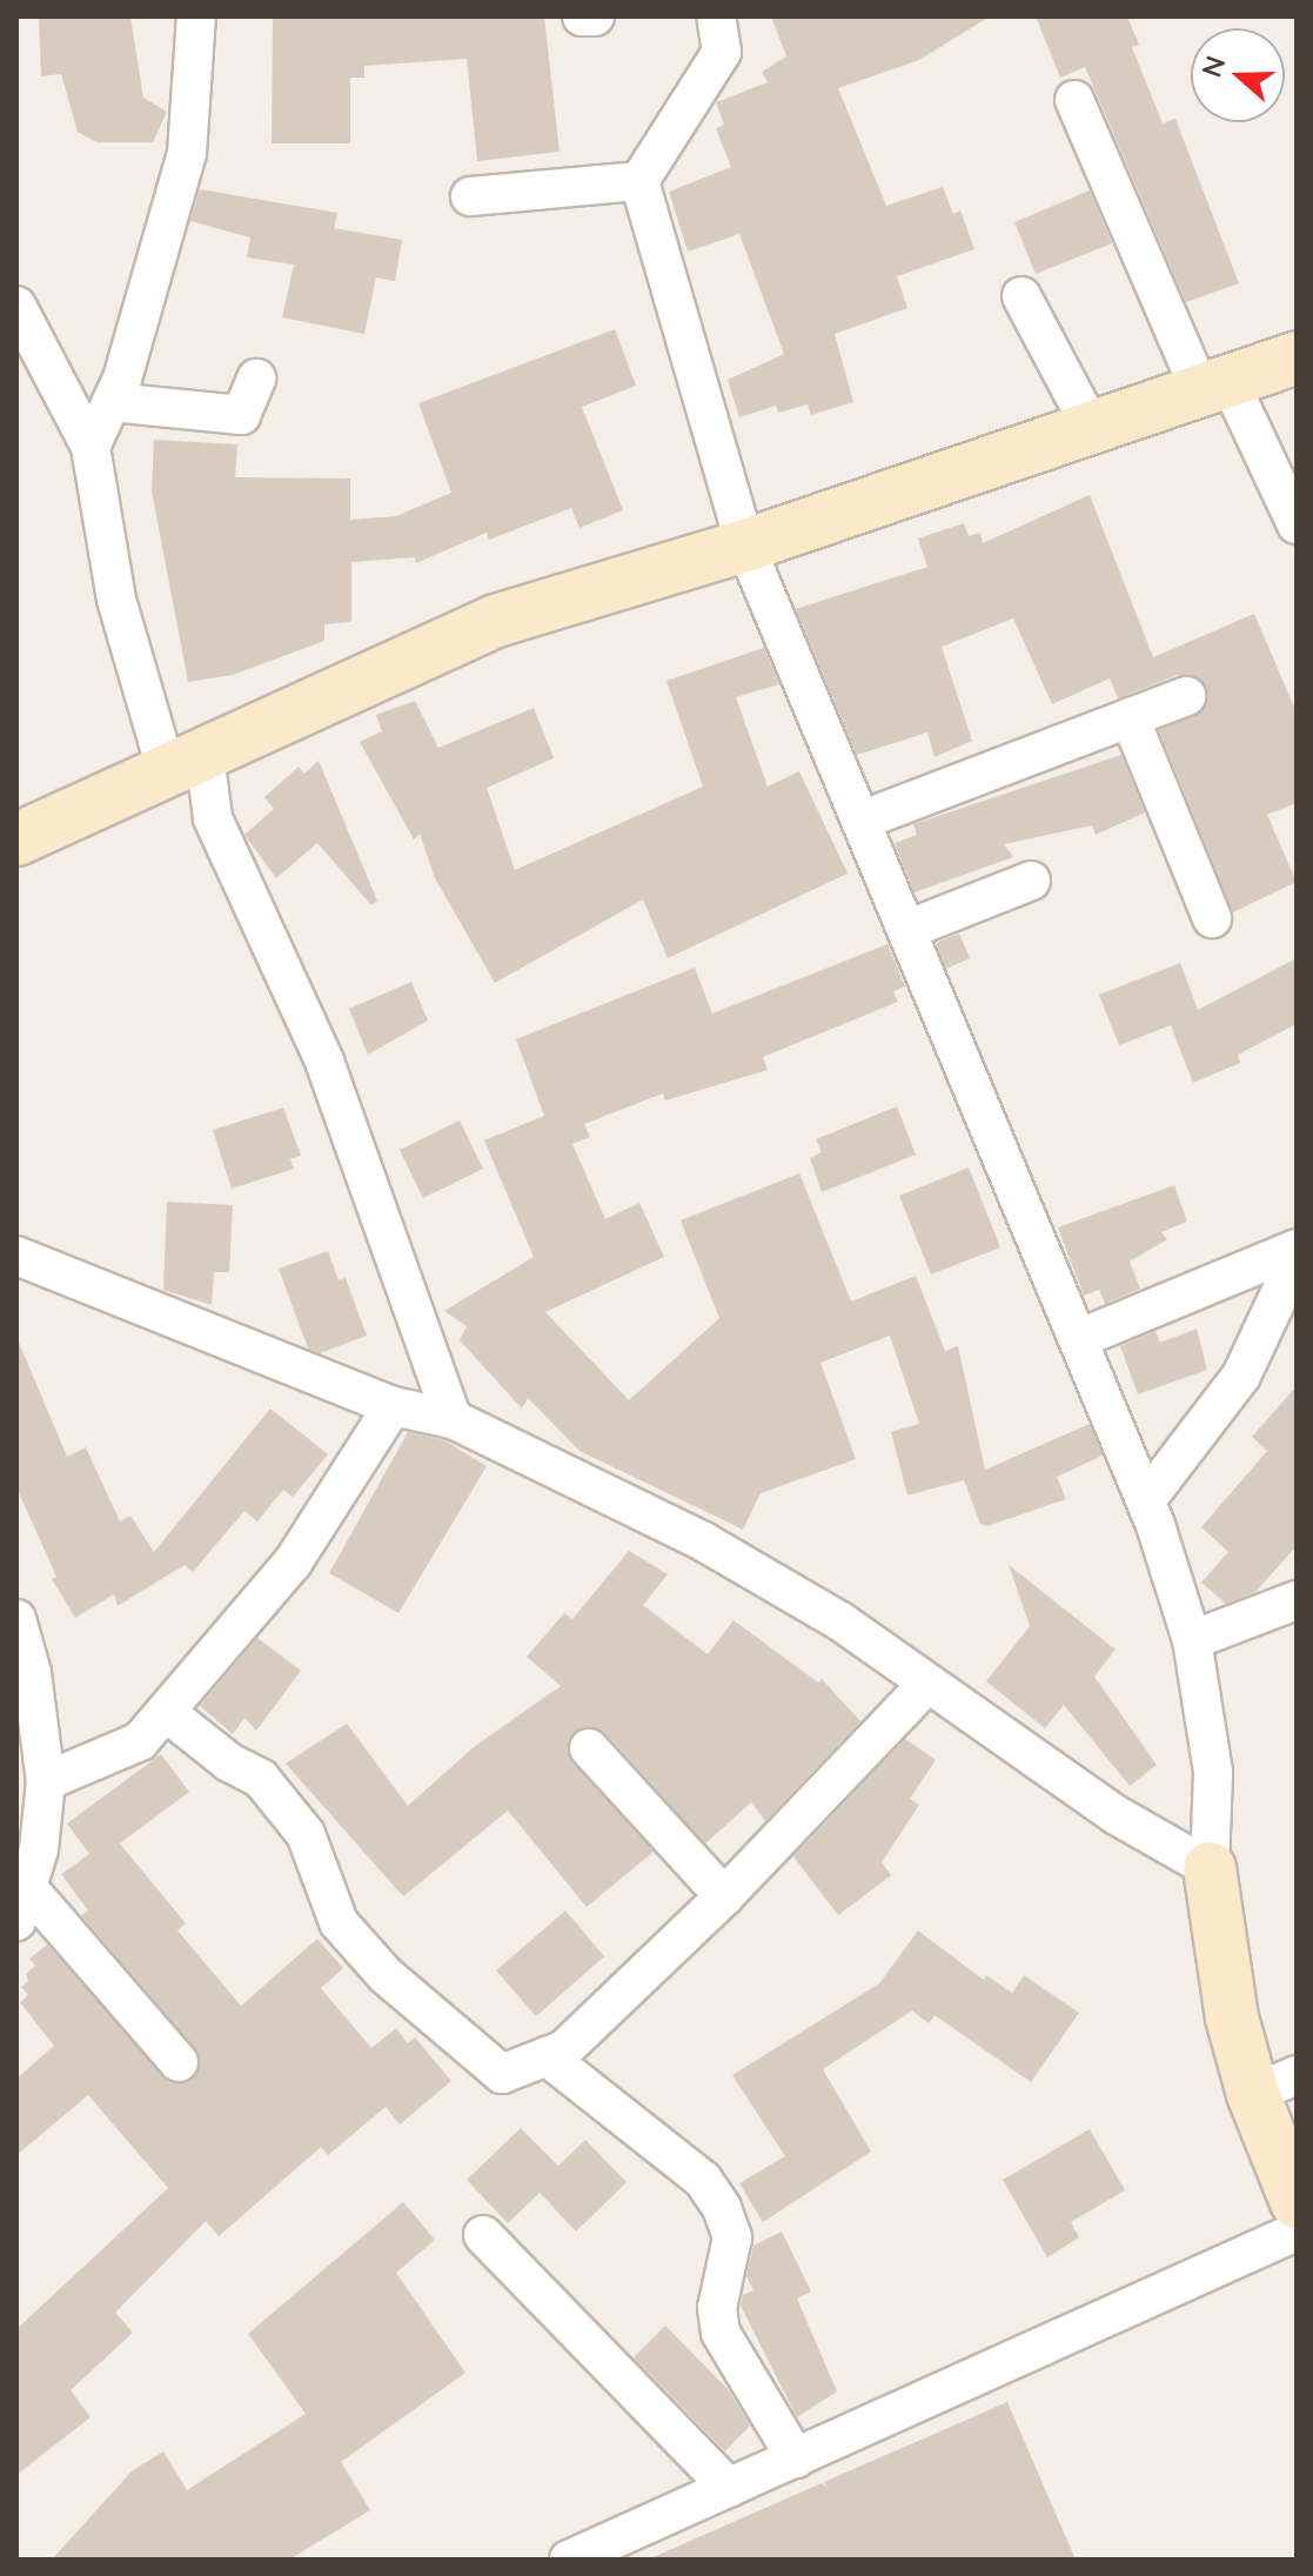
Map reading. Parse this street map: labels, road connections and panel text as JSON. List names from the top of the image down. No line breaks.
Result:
{"north":"left"}
